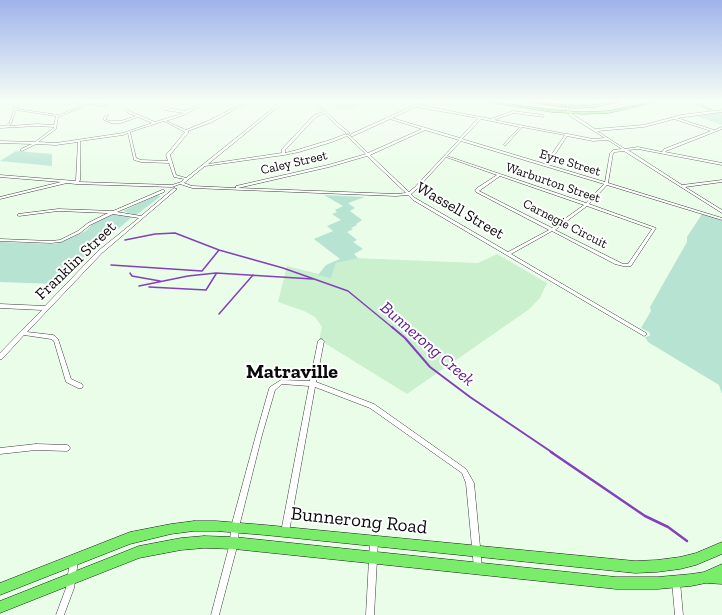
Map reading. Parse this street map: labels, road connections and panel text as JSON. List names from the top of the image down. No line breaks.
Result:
{"streets":{"main road":["Bunnerong Road"],"street":["Caley Street","Eyre Street","Warburton Street","Wassell Street","Carnegie Circuit","Franklin Street"]},"crossings":[["Caley Street","Wassell Street"],["Warburton Street","Carnegie Circuit"],["Wassell Street","Franklin Street"]],"districts":["Matraville"],"water":["Bunnerong Creek"]}
